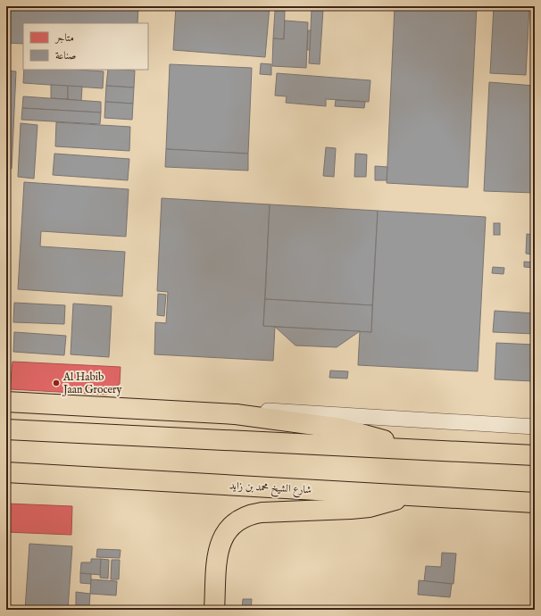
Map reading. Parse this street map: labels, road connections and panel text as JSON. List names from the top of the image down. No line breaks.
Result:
{"streets":{"main road":["شارع الشيخ محمد بن زايد"]},"places":["Al Habib Jaan Grocery"],"legend":["متاجر","صناعة"]}
